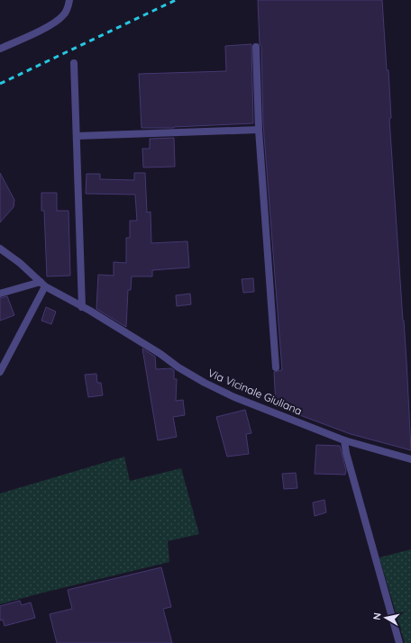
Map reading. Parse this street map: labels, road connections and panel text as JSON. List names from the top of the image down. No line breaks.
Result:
{"streets":{"street":["Via Vicinale Giuliana"]},"north":"left"}
